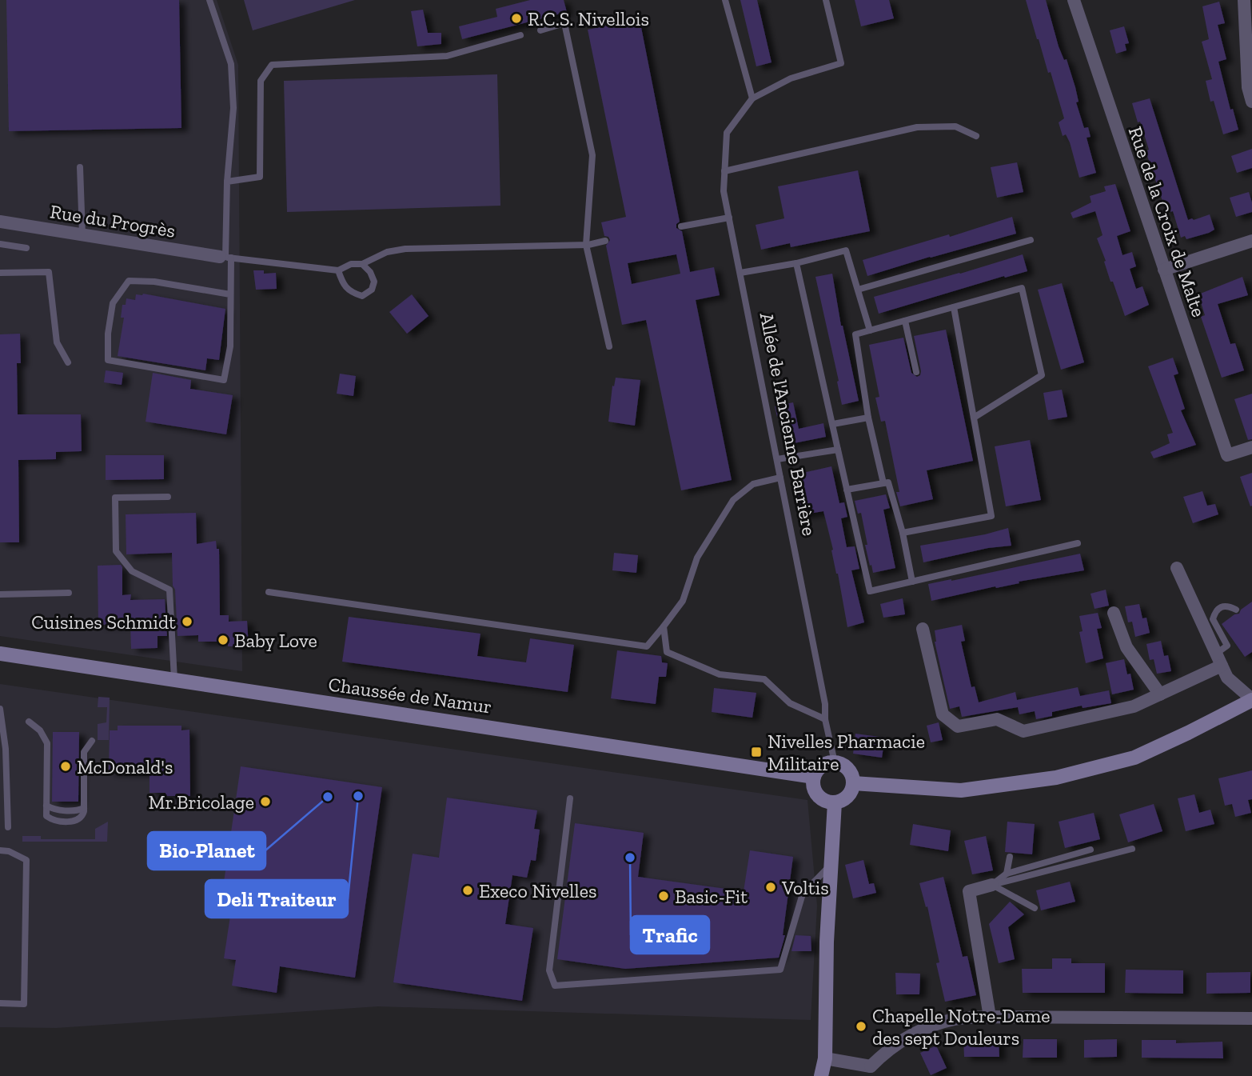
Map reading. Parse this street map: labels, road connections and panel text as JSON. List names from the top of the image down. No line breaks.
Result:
{"streets":{"main road":["Chaussée de Namur"],"street":["Rue du Progrès","Rue de la Croix de Malte"],"lane":["Allée de l'Ancienne Barrière"]},"crossings":[["Allée de l'Ancienne Barrière","Chaussée de Namur"]],"places":{"other":["R.C.S. Nivellois","Cuisines Schmidt","Baby Love","McDonald's","Deli Traiteur","Bio-Planet","Mr.Bricolage","Trafic","Voltis","Execo Nivelles","Basic-Fit","Chapelle Notre-Dame des sept Douleurs"],"transit":["Nivelles Pharmacie Militaire"]}}
